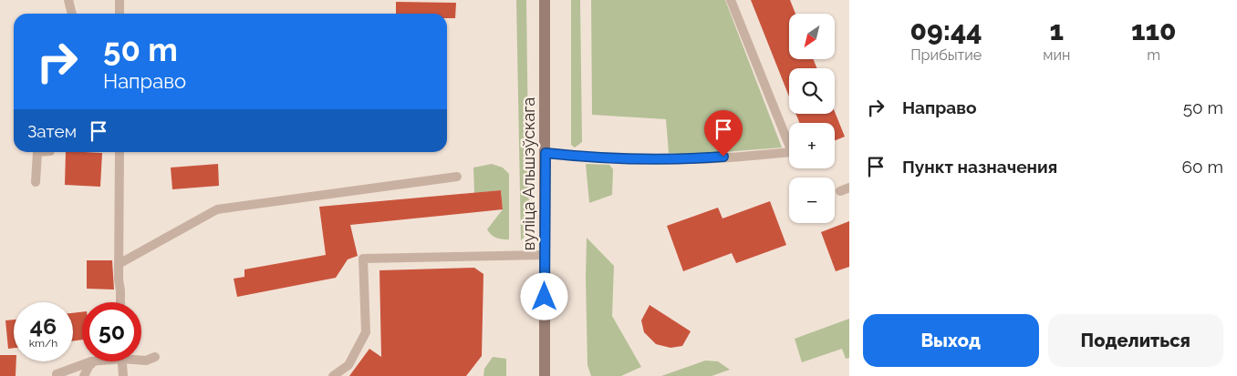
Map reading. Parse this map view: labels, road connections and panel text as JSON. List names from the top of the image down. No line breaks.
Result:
{"streets":{"main road":["вуліца Альшэўскага"]},"north":"bottom left","page":{"eta":["09:44","Прибытие","1","мин","110","m"],"map_buttons":["+","−"],"turn":["50 m","Направо"],"list":[{"name":"Направо","value":"50 m"},{"name":"Пункт назначения","value":"60 m"}],"then":"Затем","speed":"46 km/h","limit":"50","buttons":["Выход","Поделиться"]}}
